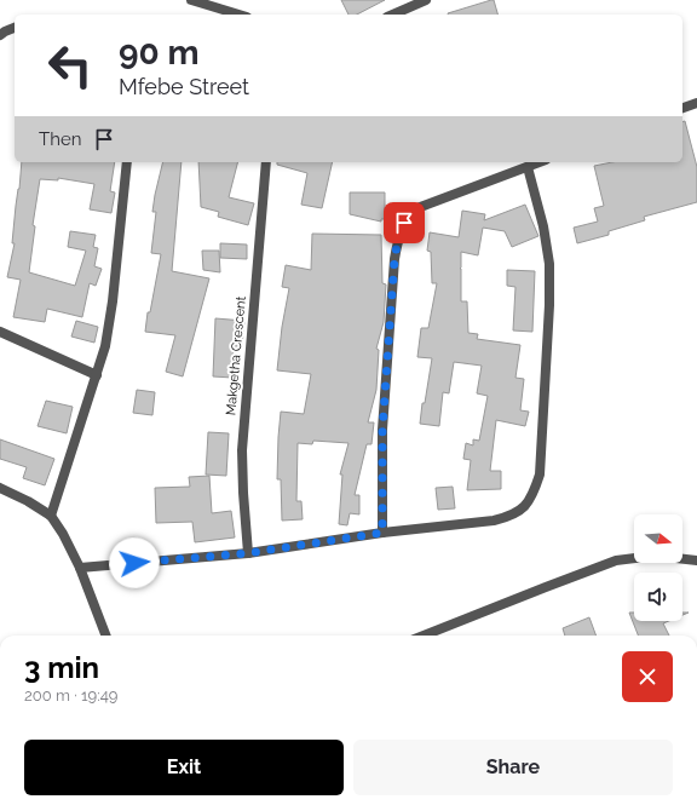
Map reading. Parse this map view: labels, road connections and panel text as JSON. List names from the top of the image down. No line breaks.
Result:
{"streets":{"street":["Makgetha Crescent"]},"north":"right","page":{"turn":["90 m","Mfebe Street"],"then":"Then","heading":["3 min","200 m · 19:49"],"buttons":["Exit","Share"]}}
